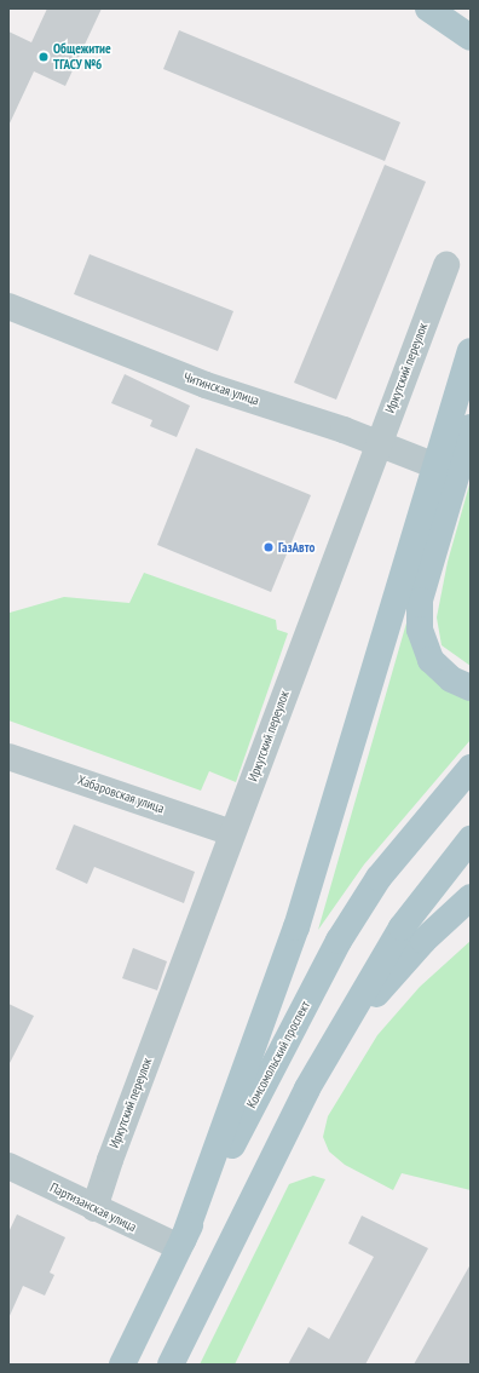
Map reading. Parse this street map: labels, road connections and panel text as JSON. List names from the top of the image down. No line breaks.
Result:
{"streets":{"main road":["Комсомольский проспект"],"street":["Иркутский переулок","Читинская улица","Хабаровская улица","Партизанская улица"]},"crossings":[["Иркутский переулок","Читинская улица"],["Иркутский переулок","Хабаровская улица"],["Иркутский переулок","Партизанская улица"],["Комсомольский проспект","Партизанская улица"]],"places":["Общежитие ТГАСУ №6","ГазАвто"]}
